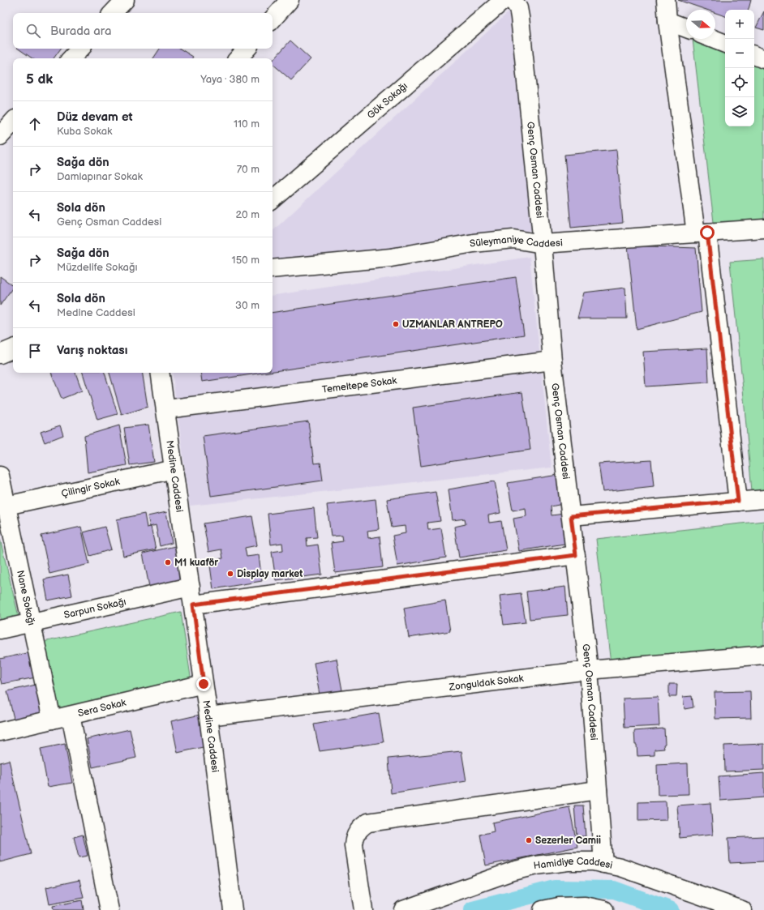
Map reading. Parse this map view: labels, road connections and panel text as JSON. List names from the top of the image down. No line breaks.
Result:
{"streets":{"street":["Gök Sokağı","Genç Osman Caddesi","Süleymaniye Caddesi","Temeltepe Sokak","Medine Caddesi","Çilingir Sokak","Nane Sokağı","Sarpun Sokağı","Zonguldak Sokak","Sera Sokak","Hamidiye Caddesi"]},"crossings":[["Genç Osman Caddesi","Süleymaniye Caddesi"],["Genç Osman Caddesi","Temeltepe Sokak"],["Genç Osman Caddesi","Zonguldak Sokak"],["Genç Osman Caddesi","Hamidiye Caddesi"],["Temeltepe Sokak","Medine Caddesi"],["Medine Caddesi","Çilingir Sokak"],["Medine Caddesi","Sarpun Sokağı"],["Medine Caddesi","Zonguldak Sokak"],["Medine Caddesi","Sera Sokak"],["Çilingir Sokak","Nane Sokağı"],["Nane Sokağı","Sarpun Sokağı"],["Nane Sokağı","Sera Sokak"]],"places":["UZMANLAR ANTREPO","M1 kuaför","Display market","Sezerler Camii"],"north":"right","page":{"map_buttons":["+","−"],"search":"Burada ara","heading":["5 dk","Yaya · 380 m"],"list":[["Düz devam et","Kuba Sokak","110 m"],["Sağa dön","Damlapınar Sokak","70 m"],["Sola dön","Genç Osman Caddesi","20 m"],["Sağa dön","Müzdelife Sokağı","150 m"],["Sola dön","Medine Caddesi","30 m"],"Varış noktası"]}}
